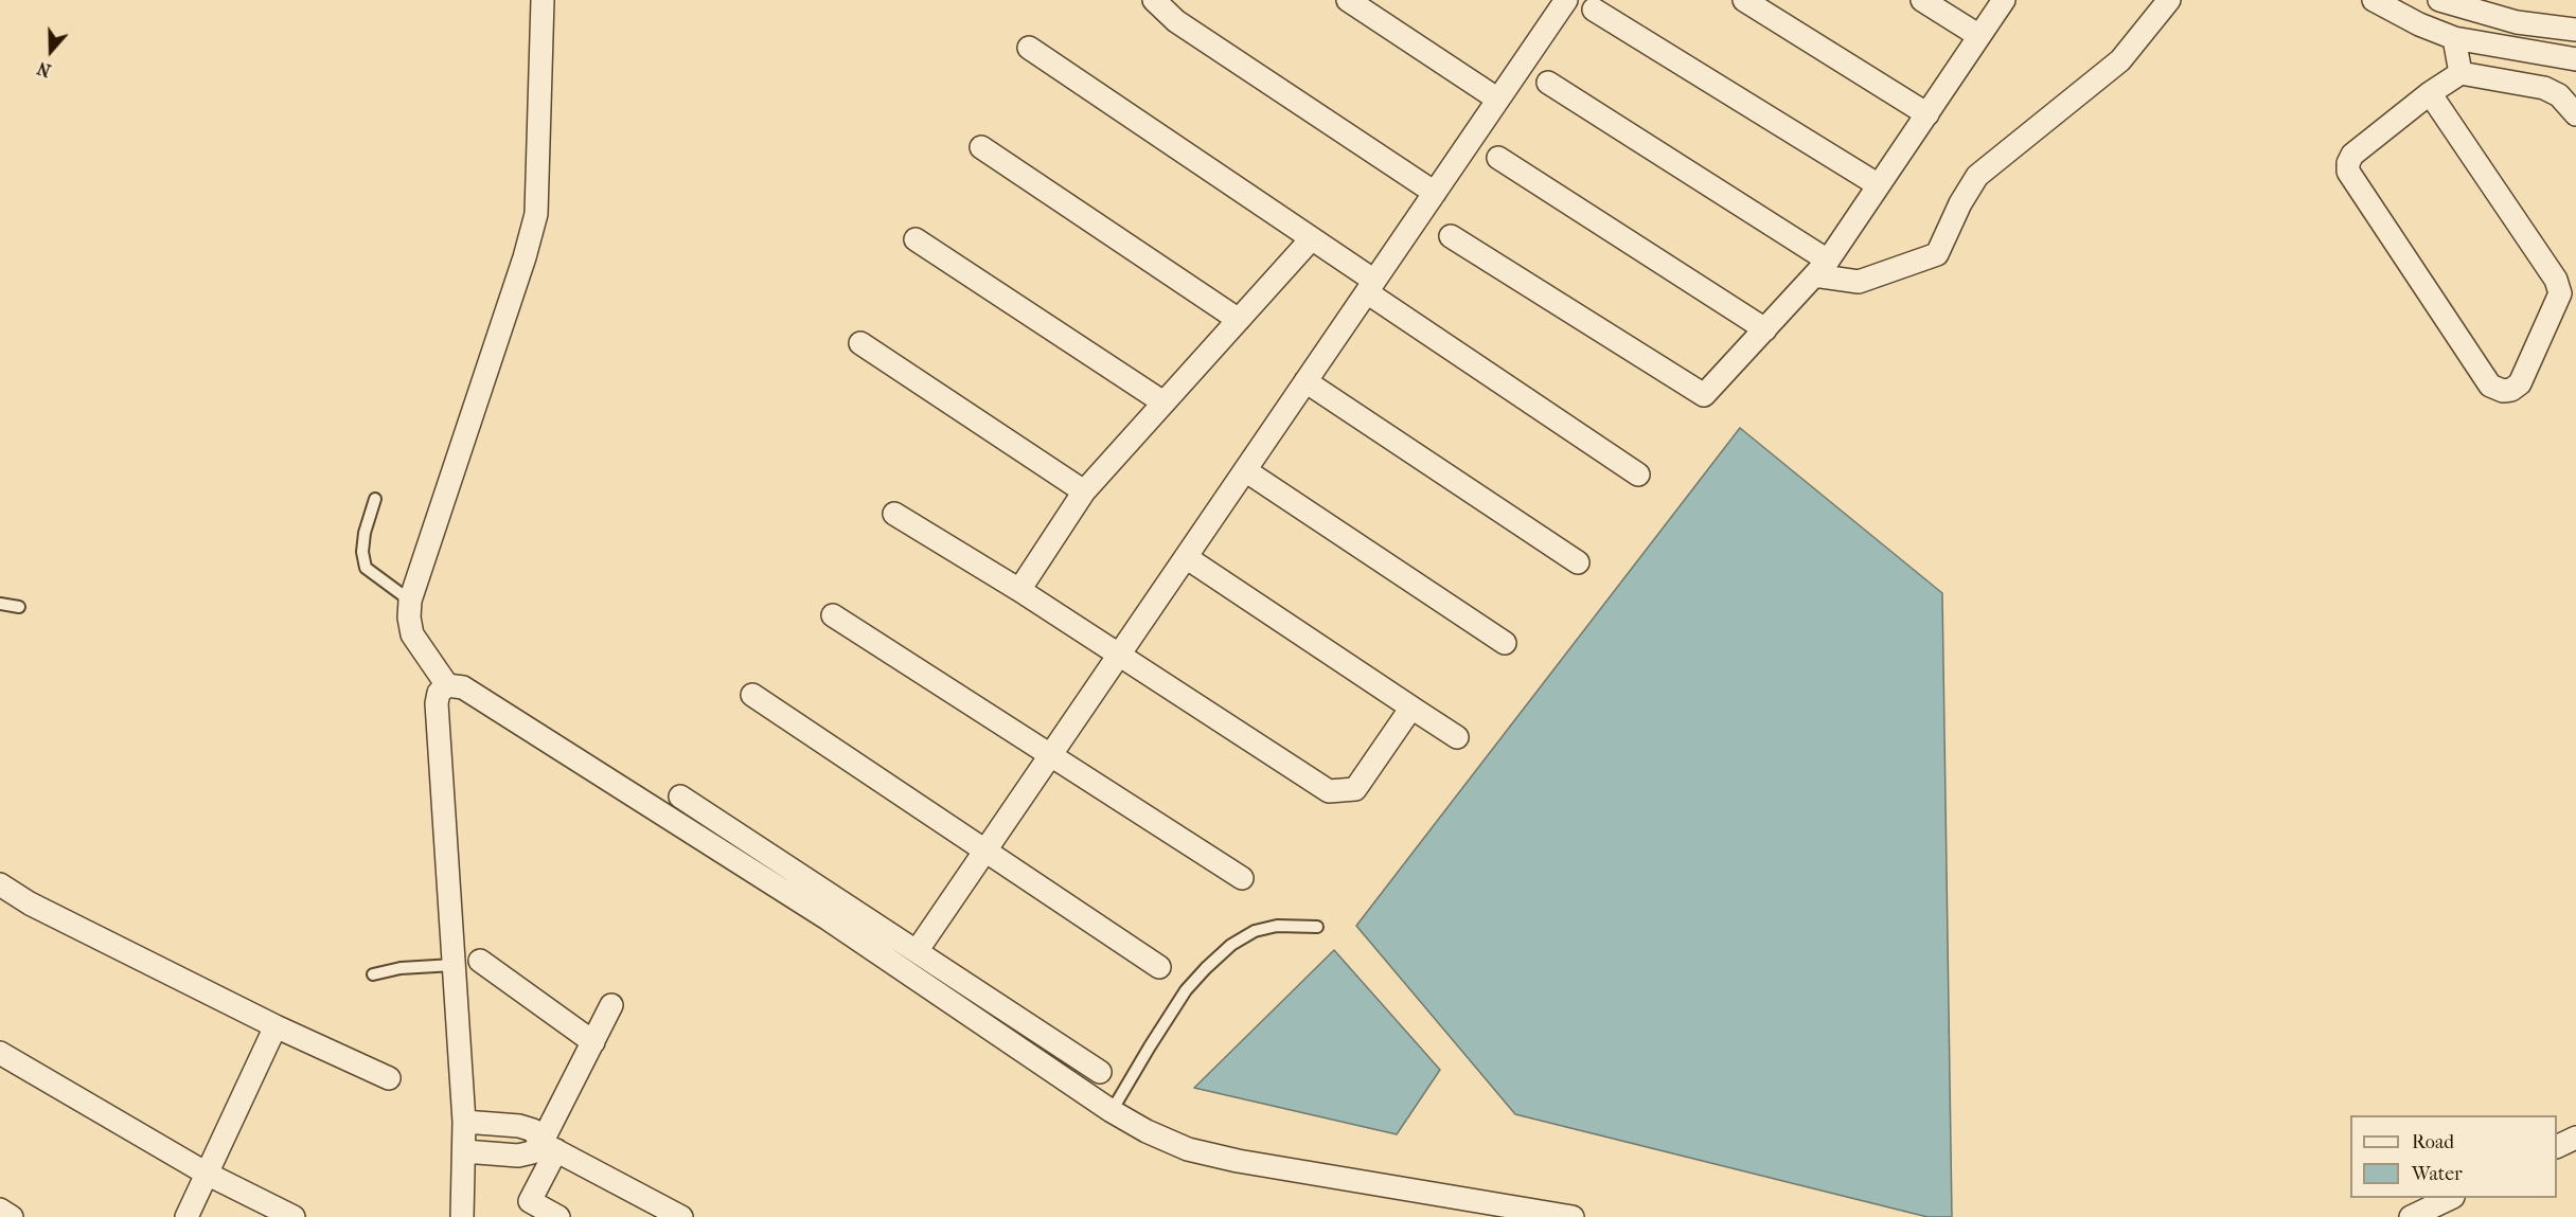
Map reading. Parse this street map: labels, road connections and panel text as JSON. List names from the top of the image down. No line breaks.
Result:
{"legend":["Road","Water"],"north":"bottom"}
